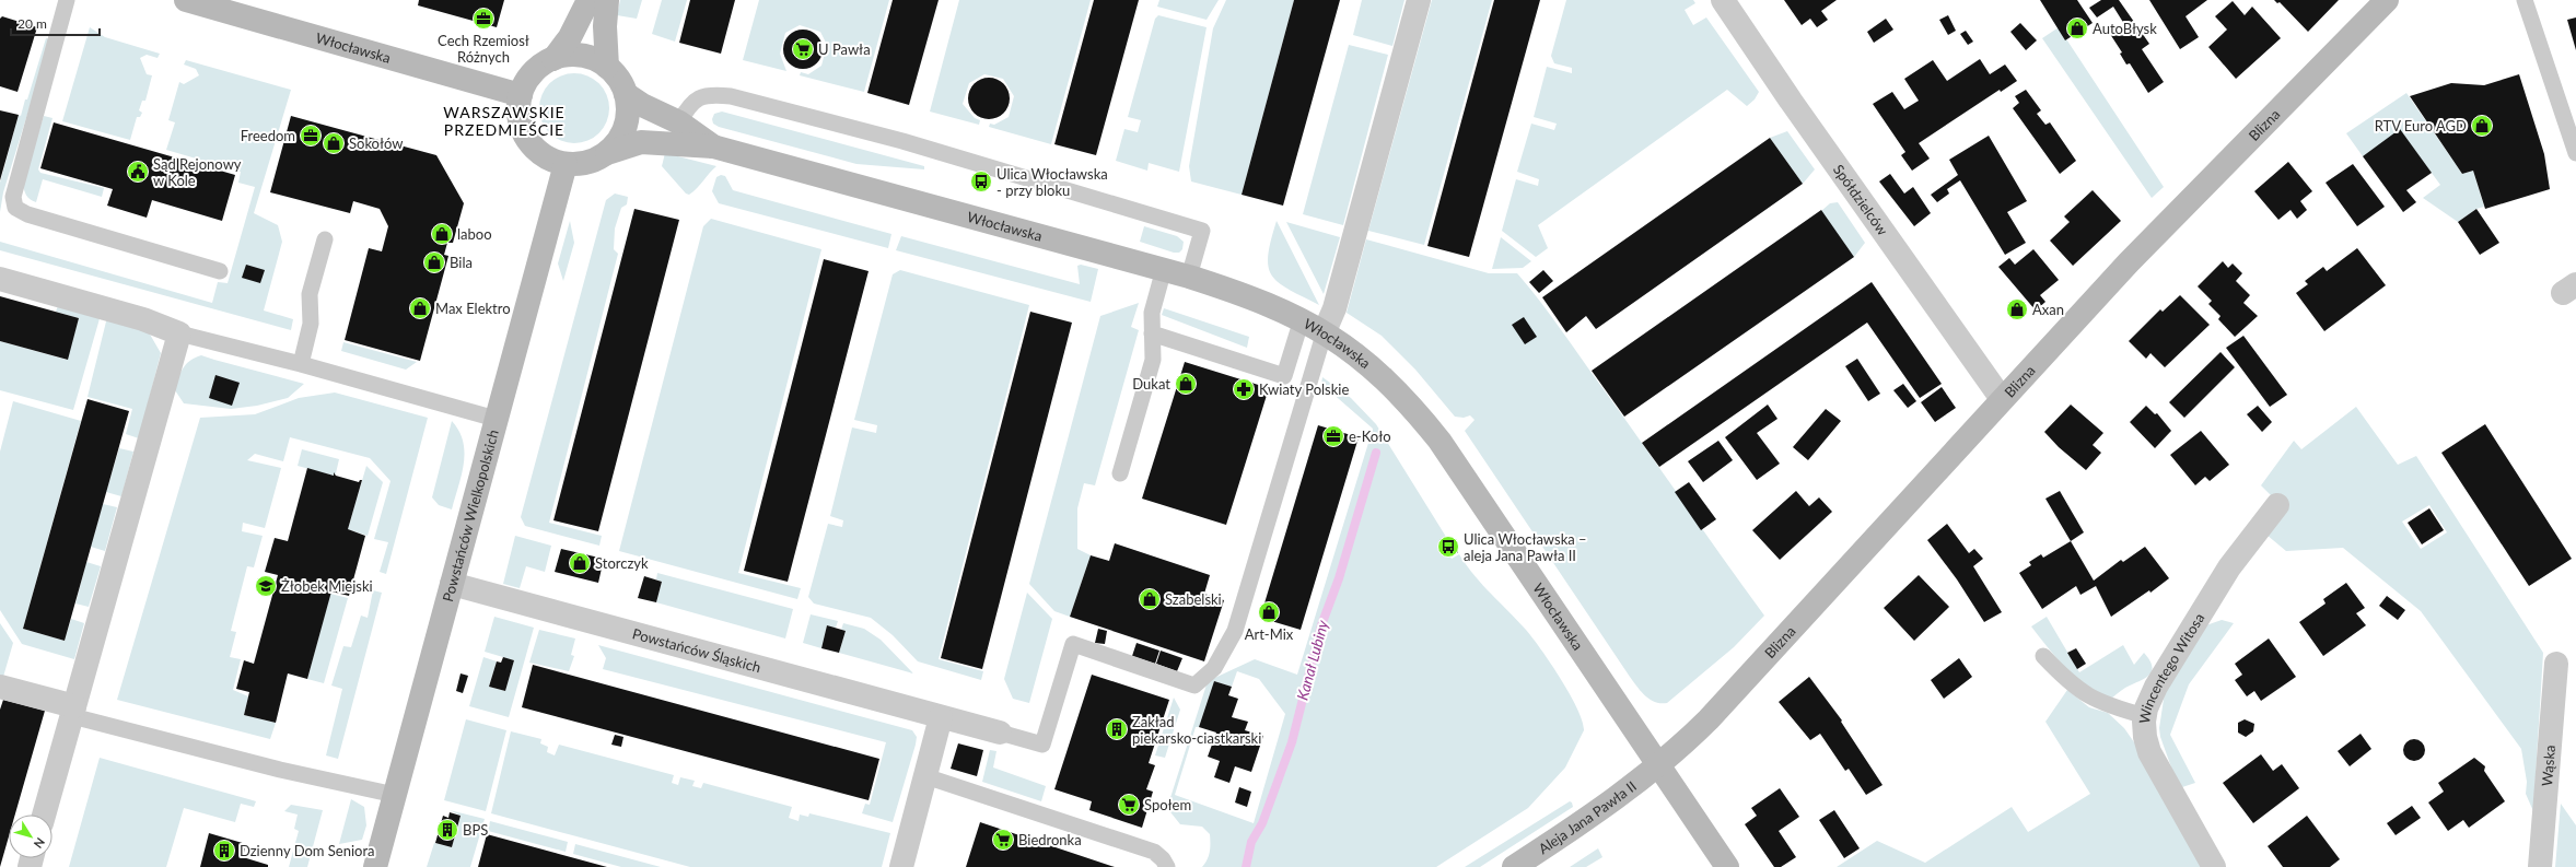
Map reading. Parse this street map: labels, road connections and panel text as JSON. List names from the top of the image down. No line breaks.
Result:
{"streets":{"street":["Włocławska","Blizna","Spółdzielców","Powstańców Wielkopolskich","Powstańców Śląskich","Wincentego Witosa","Wąska","Aleja Jana Pawła II"]},"crossings":[["Włocławska","Blizna"],["Włocławska","Powstańców Wielkopolskich"],["Włocławska","Aleja Jana Pawła II"],["Blizna","Spółdzielców"],["Blizna","Aleja Jana Pawła II"],["Powstańców Wielkopolskich","Powstańców Śląskich"]],"districts":["WARSZAWSKIE PRZEDMIEŚCIE"],"water":["Kanał Lubiny"],"places":{"office":["Cech Rzemiosł Różnych","Freedom","e-Koło"],"shop":["AutoBłysk","RTV Euro AGD","Sokołów","laboo","Bila","Max Elektro","Axan","Dukat","Storczyk","Szabelski","Art-Mix"],"supermarket":["U Pawła","Społem","Biedronka"],"public building":["Sąd Rejonowy w Kole"],"bus stop":["Ulica Włocławska - przy bloku","Ulica Włocławska – aleja Jana Pawła II"],"pharmacy":["Kwiaty Polskie"],"school or university":["Żłobek Miejski"],"building":["Zakład piekarsko-ciastkarski","BPS","Dzienny Dom Seniora"]},"scale_bar":"20 m","north":"bottom right"}
